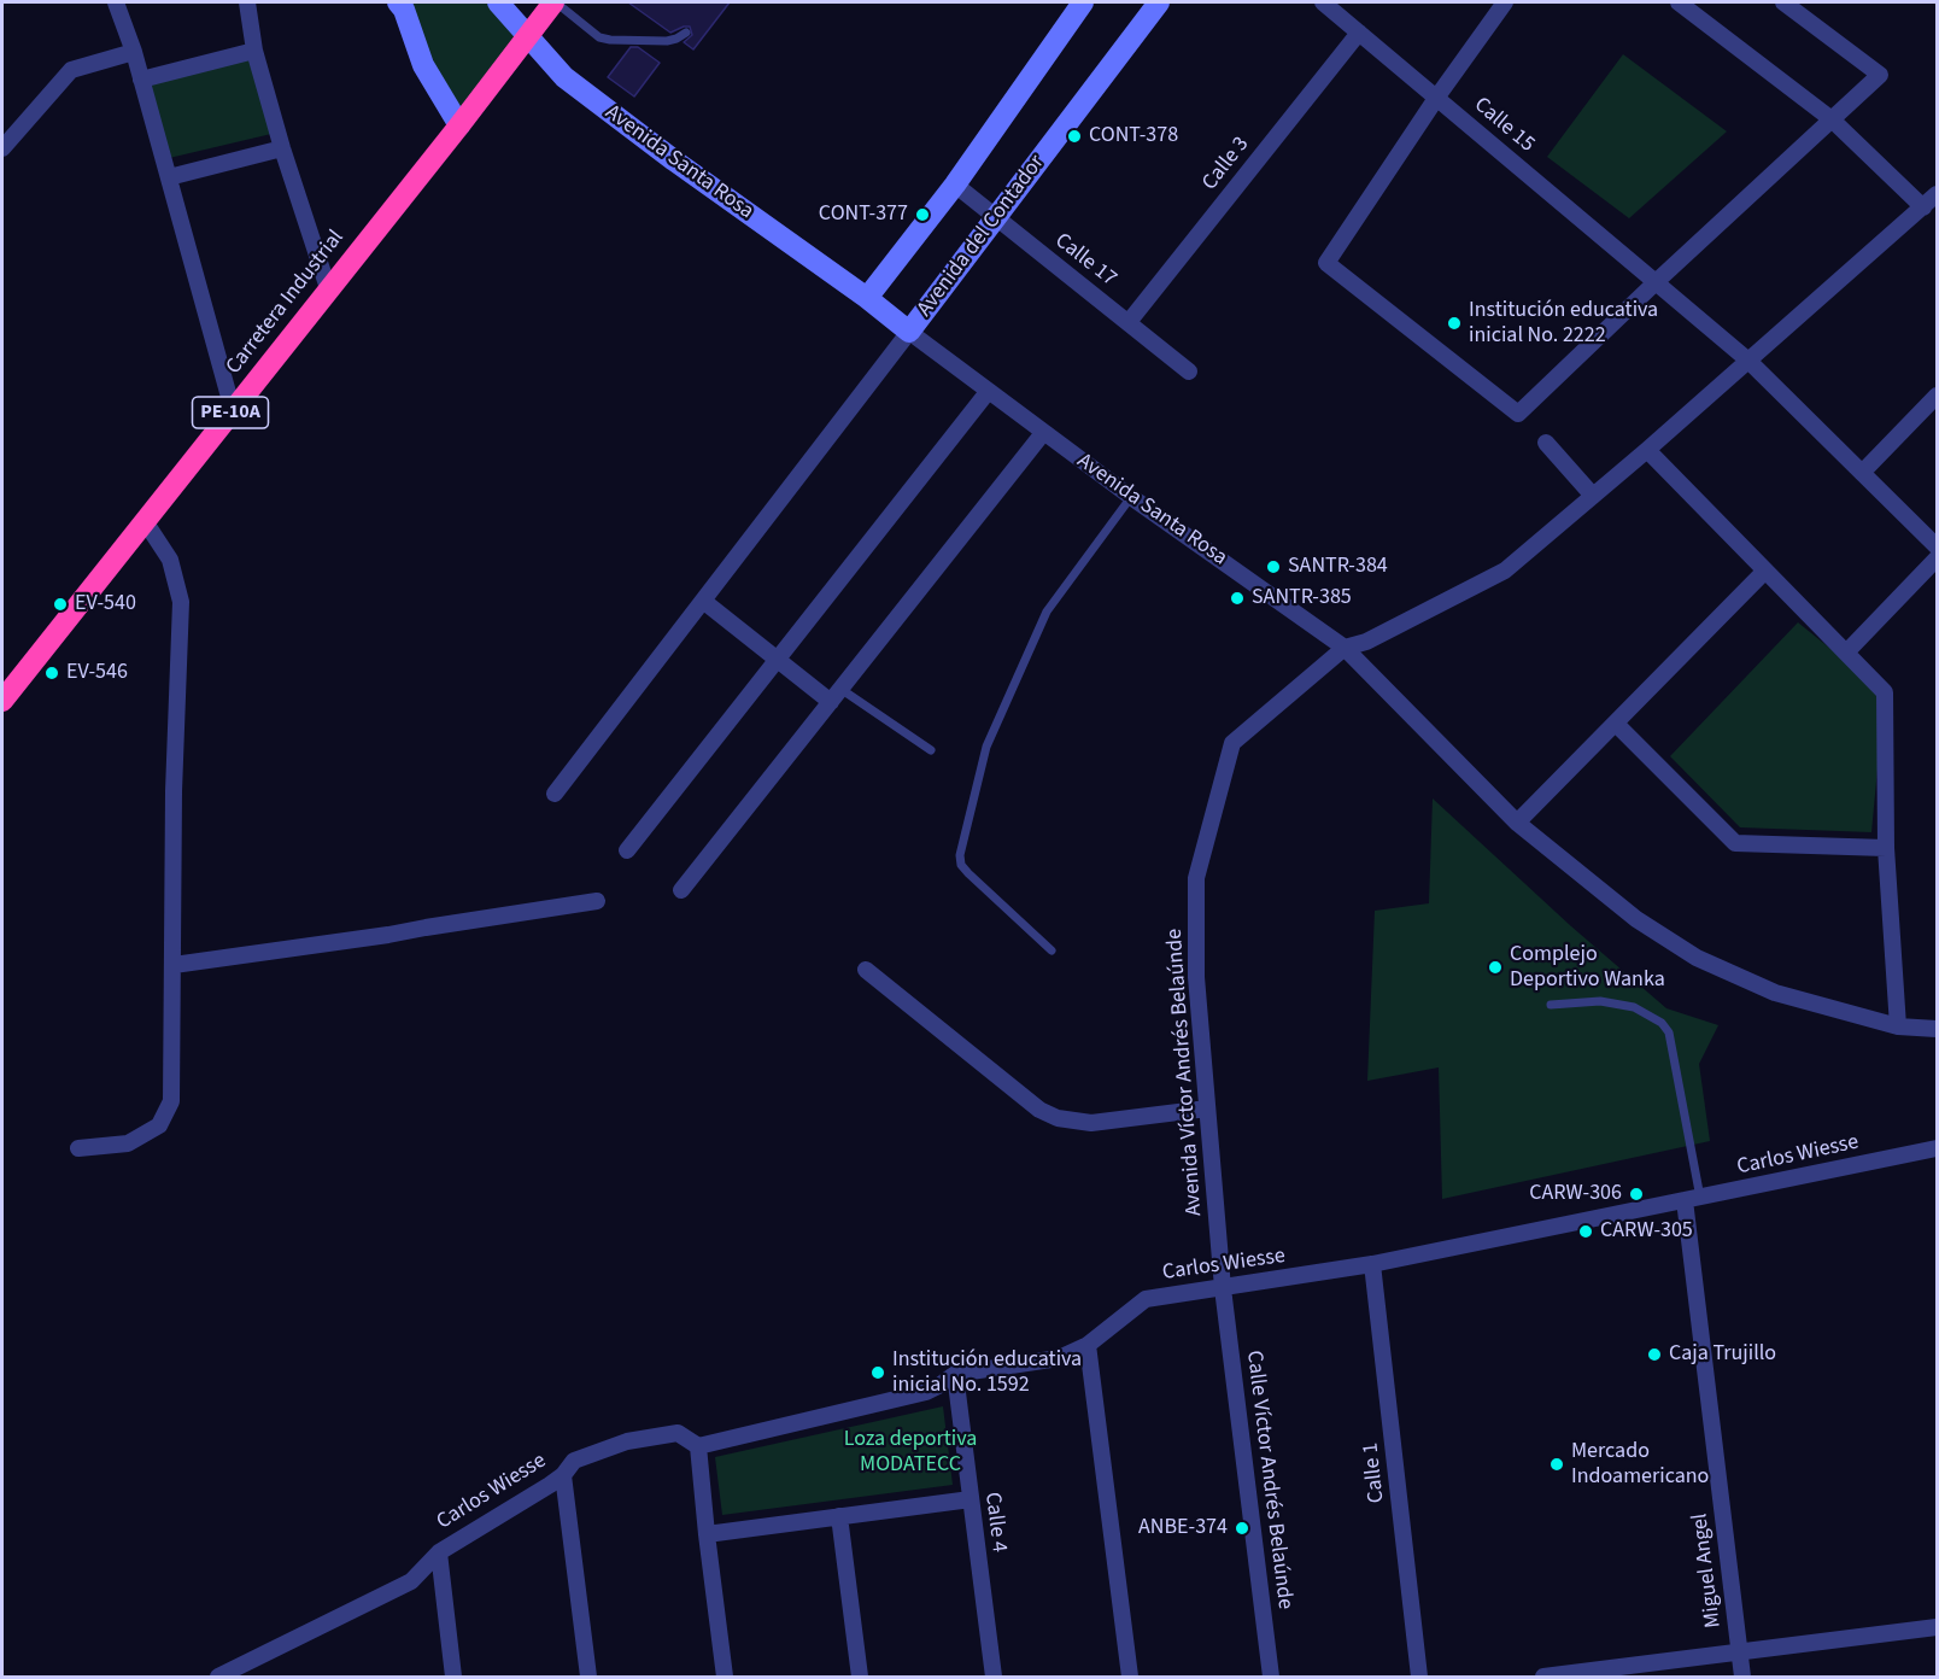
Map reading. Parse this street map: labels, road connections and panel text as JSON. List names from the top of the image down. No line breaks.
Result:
{"streets":{"highway":["Carretera Industrial","PE-10A"],"street":["Calle 15","Avenida Santa Rosa","Calle 3","Avenida del Contador","Calle 17","Avenida Víctor Andrés Belaúnde","Carlos Wiesse","Calle 1","Calle Víctor Andrés Belaúnde","Calle 4","Miguel Angel"]},"crossings":[["Calle 15","Calle 3"],["Avenida Santa Rosa","Avenida del Contador"],["Avenida Santa Rosa","Carretera Industrial"],["Avenida Santa Rosa","Avenida Víctor Andrés Belaúnde"],["Calle 3","Calle 17"],["Avenida del Contador","Calle 17"],["Avenida Víctor Andrés Belaúnde","Carlos Wiesse"],["Avenida Víctor Andrés Belaúnde","Calle Víctor Andrés Belaúnde"],["Carlos Wiesse","Calle 1"],["Carlos Wiesse","Calle Víctor Andrés Belaúnde"],["Carlos Wiesse","Calle 4"],["Carlos Wiesse","Miguel Angel"]],"parks":["Loza deportiva MODATECC"],"places":["CONT-378","CONT-377","Institución educativa inicial No. 2222","SANTR-384","SANTR-385","EV-540","EV-546","Complejo Deportivo Wanka","CARW-306","CARW-305","Caja Trujillo","Institución educativa inicial No. 1592","Mercado Indoamericano","ANBE-374"]}
